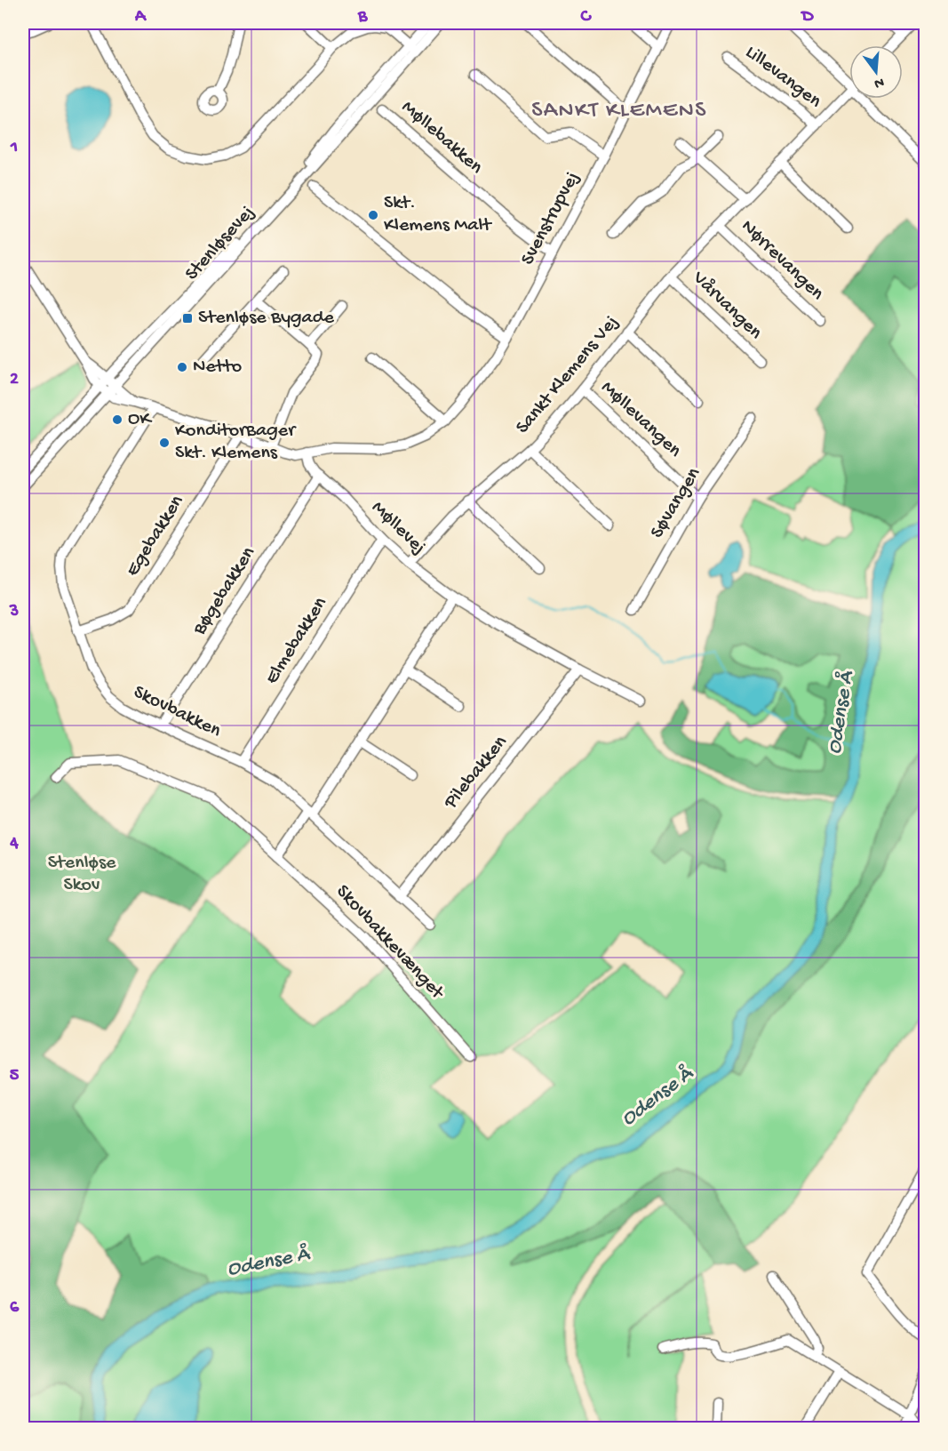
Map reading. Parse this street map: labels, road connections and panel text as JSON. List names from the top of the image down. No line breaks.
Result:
{"streets":{"street":["Lillevangen","Møllebakken","Svenstrupvej","Stenløsevej","Nørrevangen","Vårvangen","Sankt Klemens Vej","Møllevangen","Søvangen","Møllevej","Egebakken","Bøgebakken","Elmebakken","Skovbakken","Pilebakken","Skovbakkevænget"]},"crossings":[["Lillevangen","Sankt Klemens Vej"],["Møllebakken","Svenstrupvej"],["Svenstrupvej","Møllevej"],["Nørrevangen","Sankt Klemens Vej"],["Vårvangen","Sankt Klemens Vej"],["Sankt Klemens Vej","Møllevangen"],["Sankt Klemens Vej","Møllevej"],["Møllevangen","Søvangen"],["Møllevej","Bøgebakken"],["Møllevej","Elmebakken"],["Møllevej","Pilebakken"],["Egebakken","Skovbakken"],["Bøgebakken","Skovbakken"],["Elmebakken","Skovbakken"],["Skovbakken","Pilebakken"]],"districts":["SANKT KLEMENS"],"water":["Odense Å"],"parks":["Stenløse Skov"],"places":{"other":["Skt. Klemens Malt","Netto","OK","KonditorBager Skt. Klemens"],"transit":["Stenløse Bygade"]},"north":"bottom","grid":{"columns":["A","B","C","D"],"rows":["1","2","3","4","5","6"]}}
